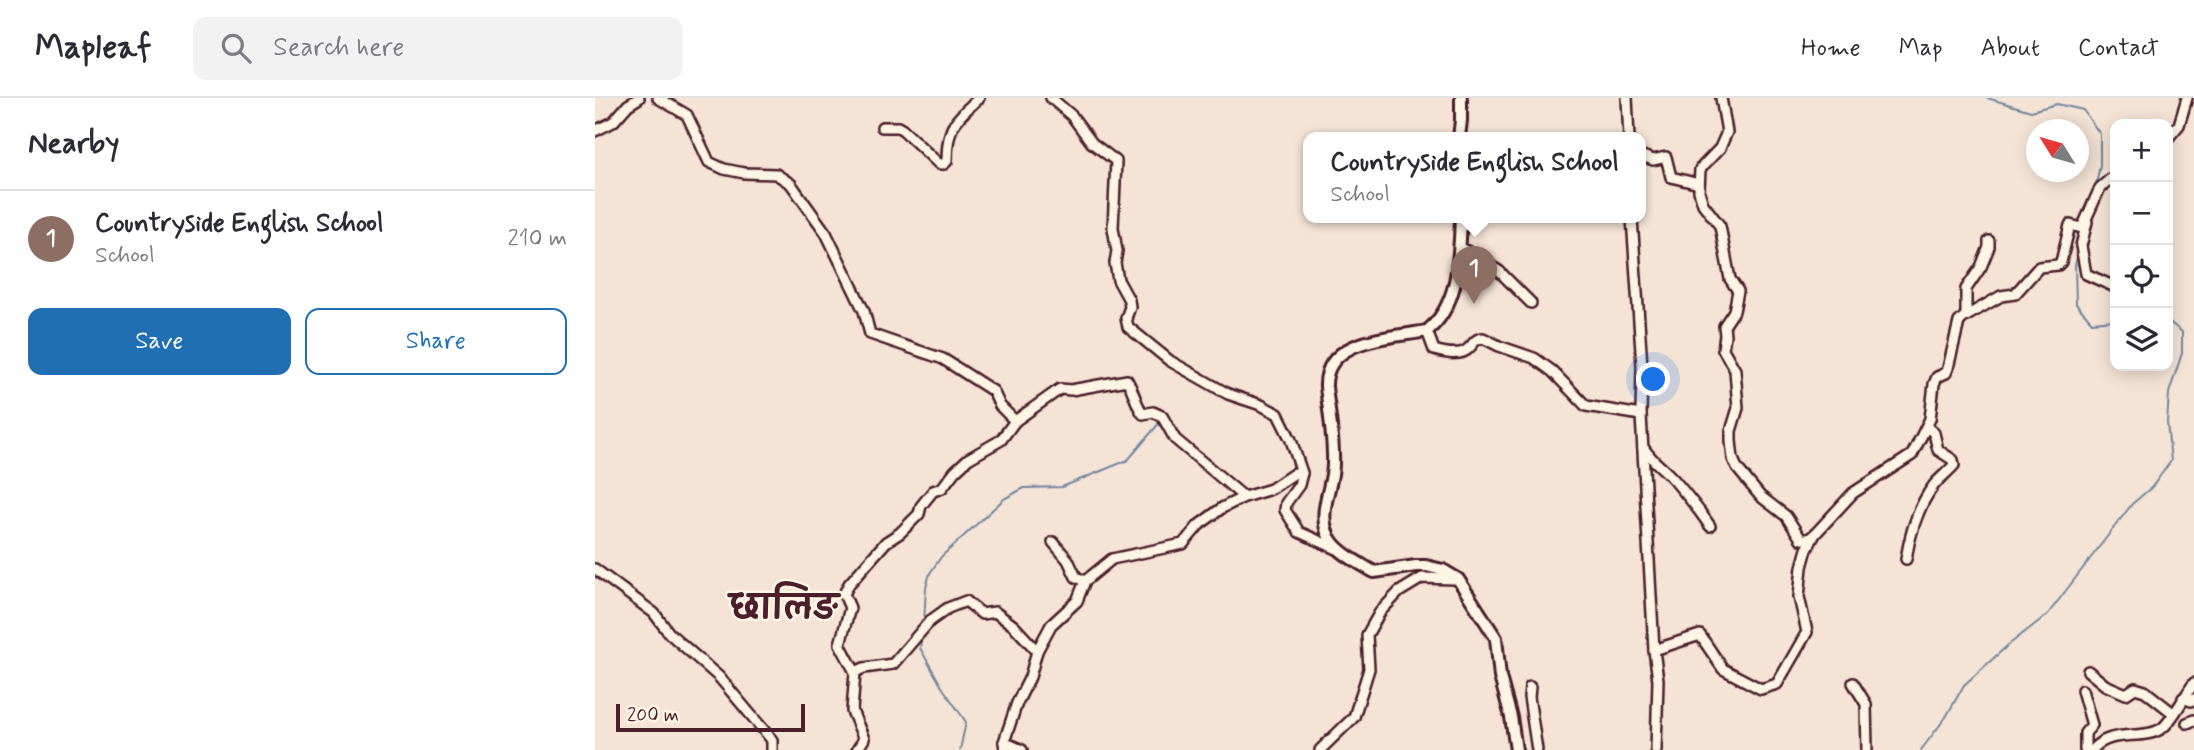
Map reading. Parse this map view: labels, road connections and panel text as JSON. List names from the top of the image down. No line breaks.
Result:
{"districts":["छालिङ"],"scale_bar":"200 m","north":"top left","page":{"header":"Mapleaf","search":"Search here","nav":["Home","Map","About","Contact"],"heading":"Nearby","map_buttons":["+","−"],"popup":["Countryside English School","School"],"list":[{"mark":"1","name":"Countryside English School","note":"School","value":"210 m"}],"pins":"1","buttons":["Save","Share"],"scale":"200 m"}}
